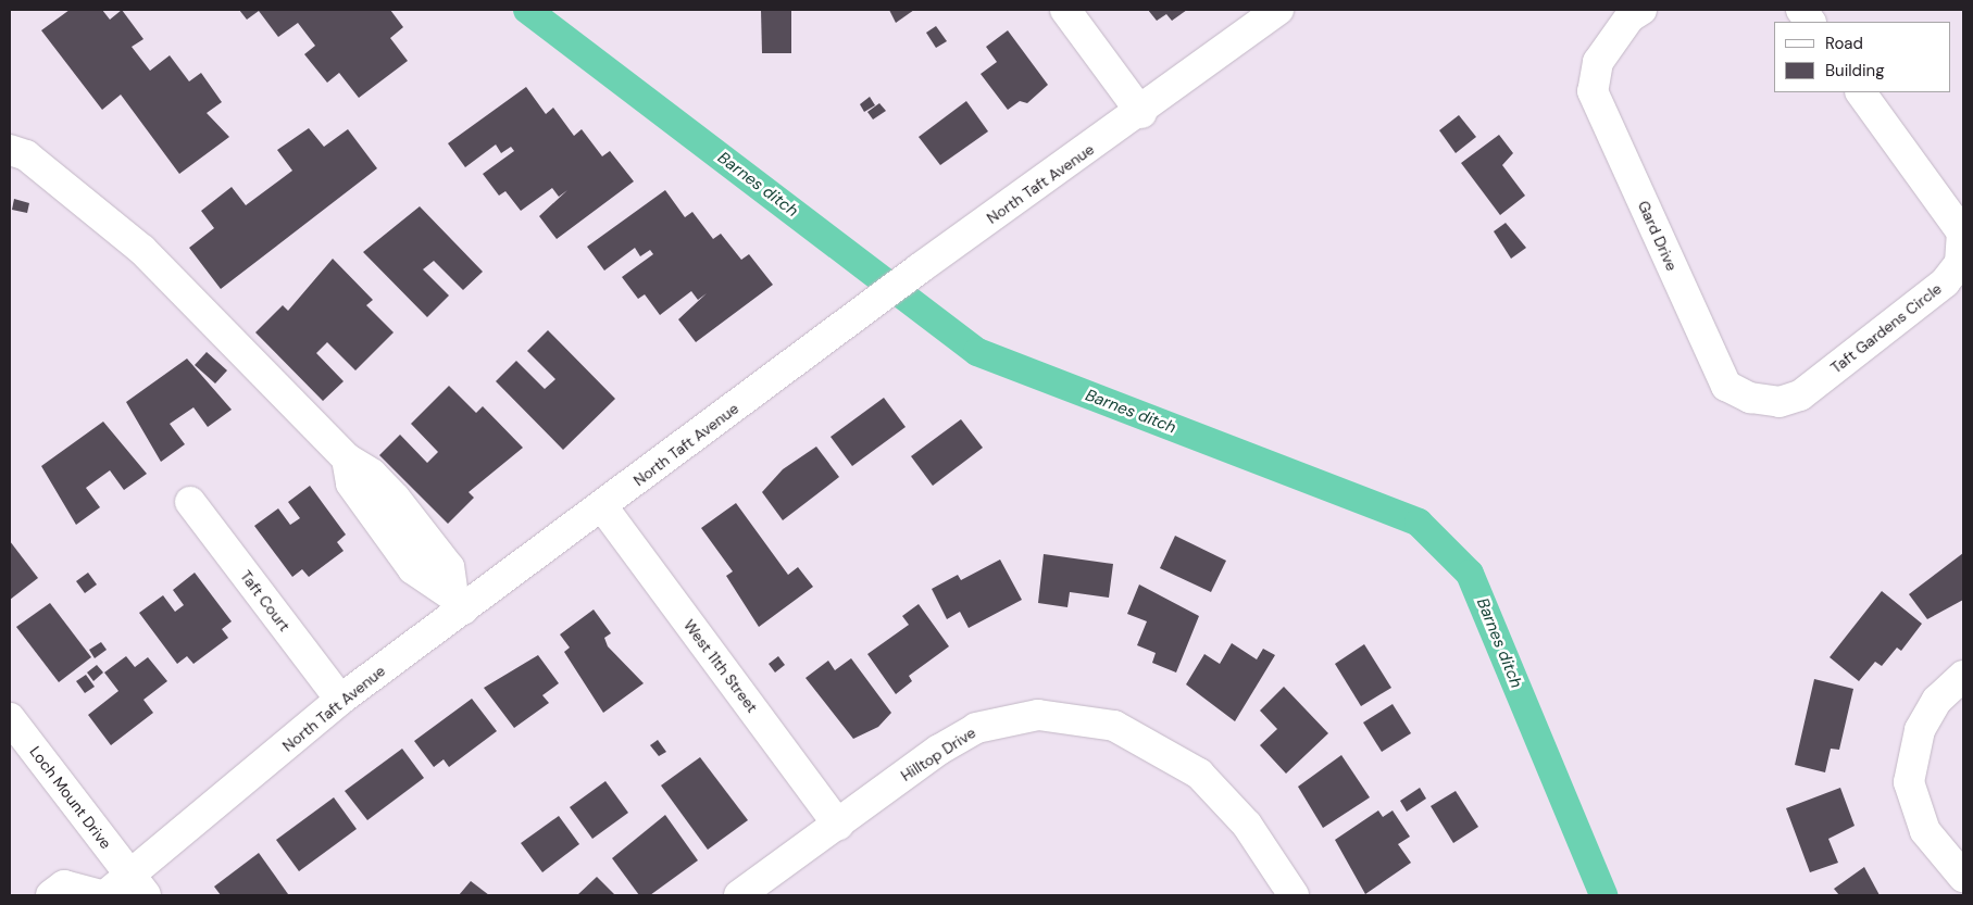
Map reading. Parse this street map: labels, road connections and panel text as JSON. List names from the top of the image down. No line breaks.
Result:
{"streets":{"street":["North Taft Avenue","Gard Drive","Taft Gardens Circle","Taft Court","West 11th Street","Hilltop Drive","Loch Mount Drive"]},"crossings":[["North Taft Avenue","Taft Court"],["North Taft Avenue","West 11th Street"],["North Taft Avenue","Loch Mount Drive"],["Gard Drive","Taft Gardens Circle"],["West 11th Street","Hilltop Drive"]],"water":["Barnes ditch"],"legend":["Road","Building"]}
